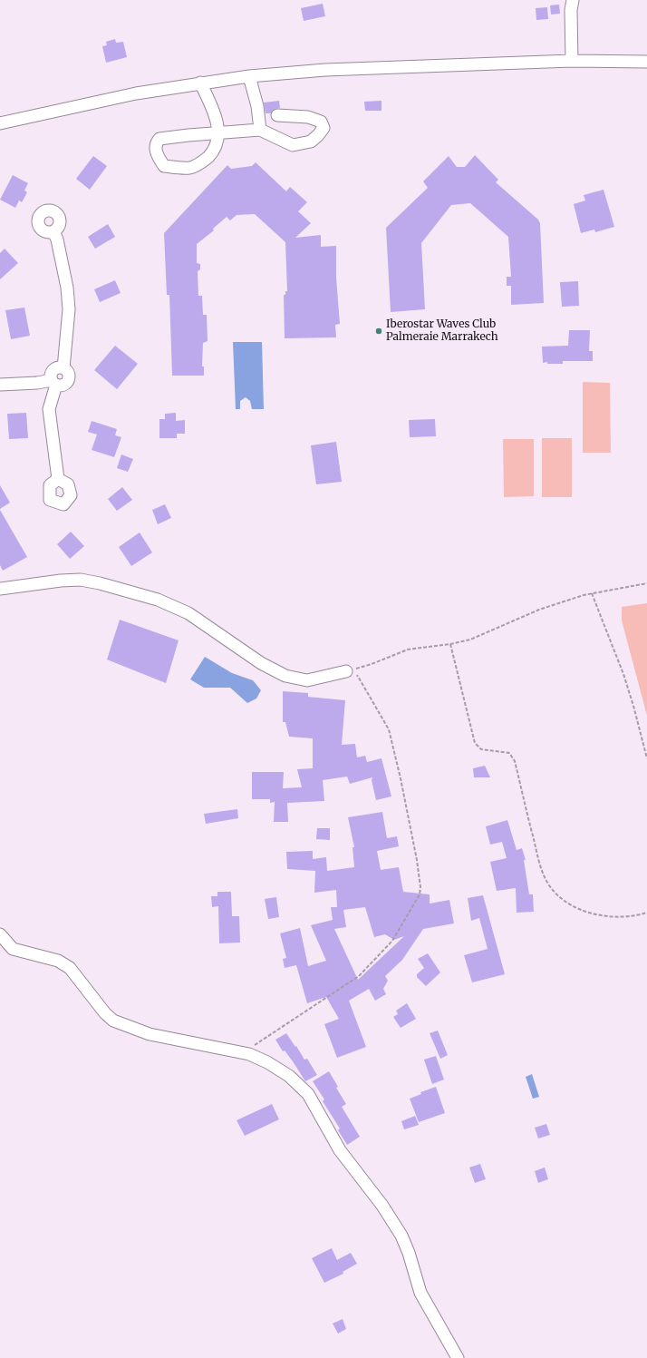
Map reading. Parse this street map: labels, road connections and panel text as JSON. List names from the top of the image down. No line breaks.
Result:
{"places":["Iberostar Waves Club Palmeraie Marrakech"]}
